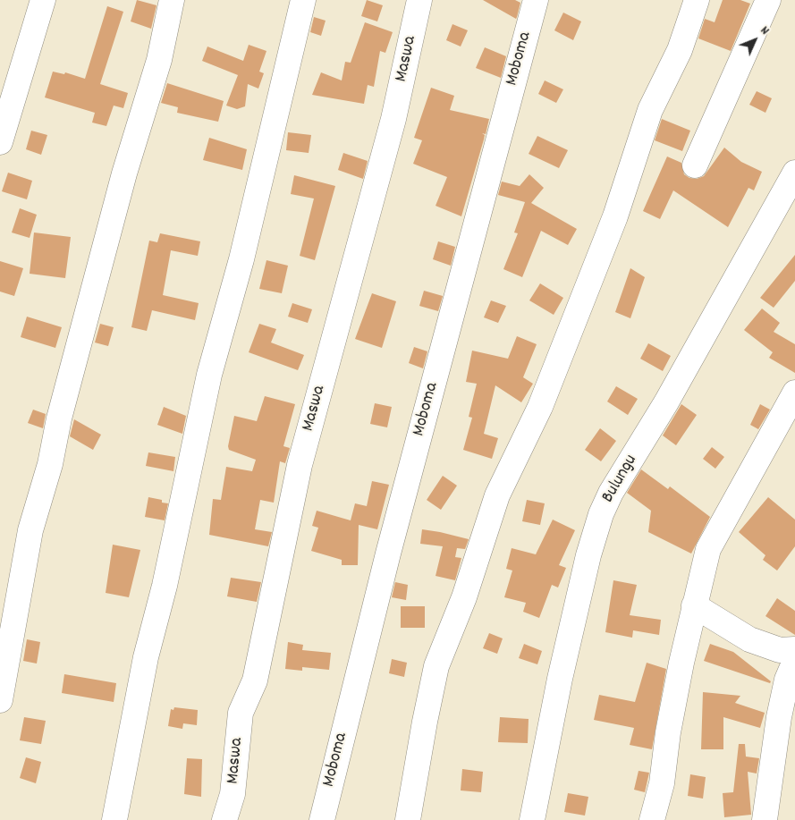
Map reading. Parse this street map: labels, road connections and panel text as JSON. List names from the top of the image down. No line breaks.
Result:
{"streets":{"street":["Maswa","Moboma","Bulungu"]},"north":"top right"}
